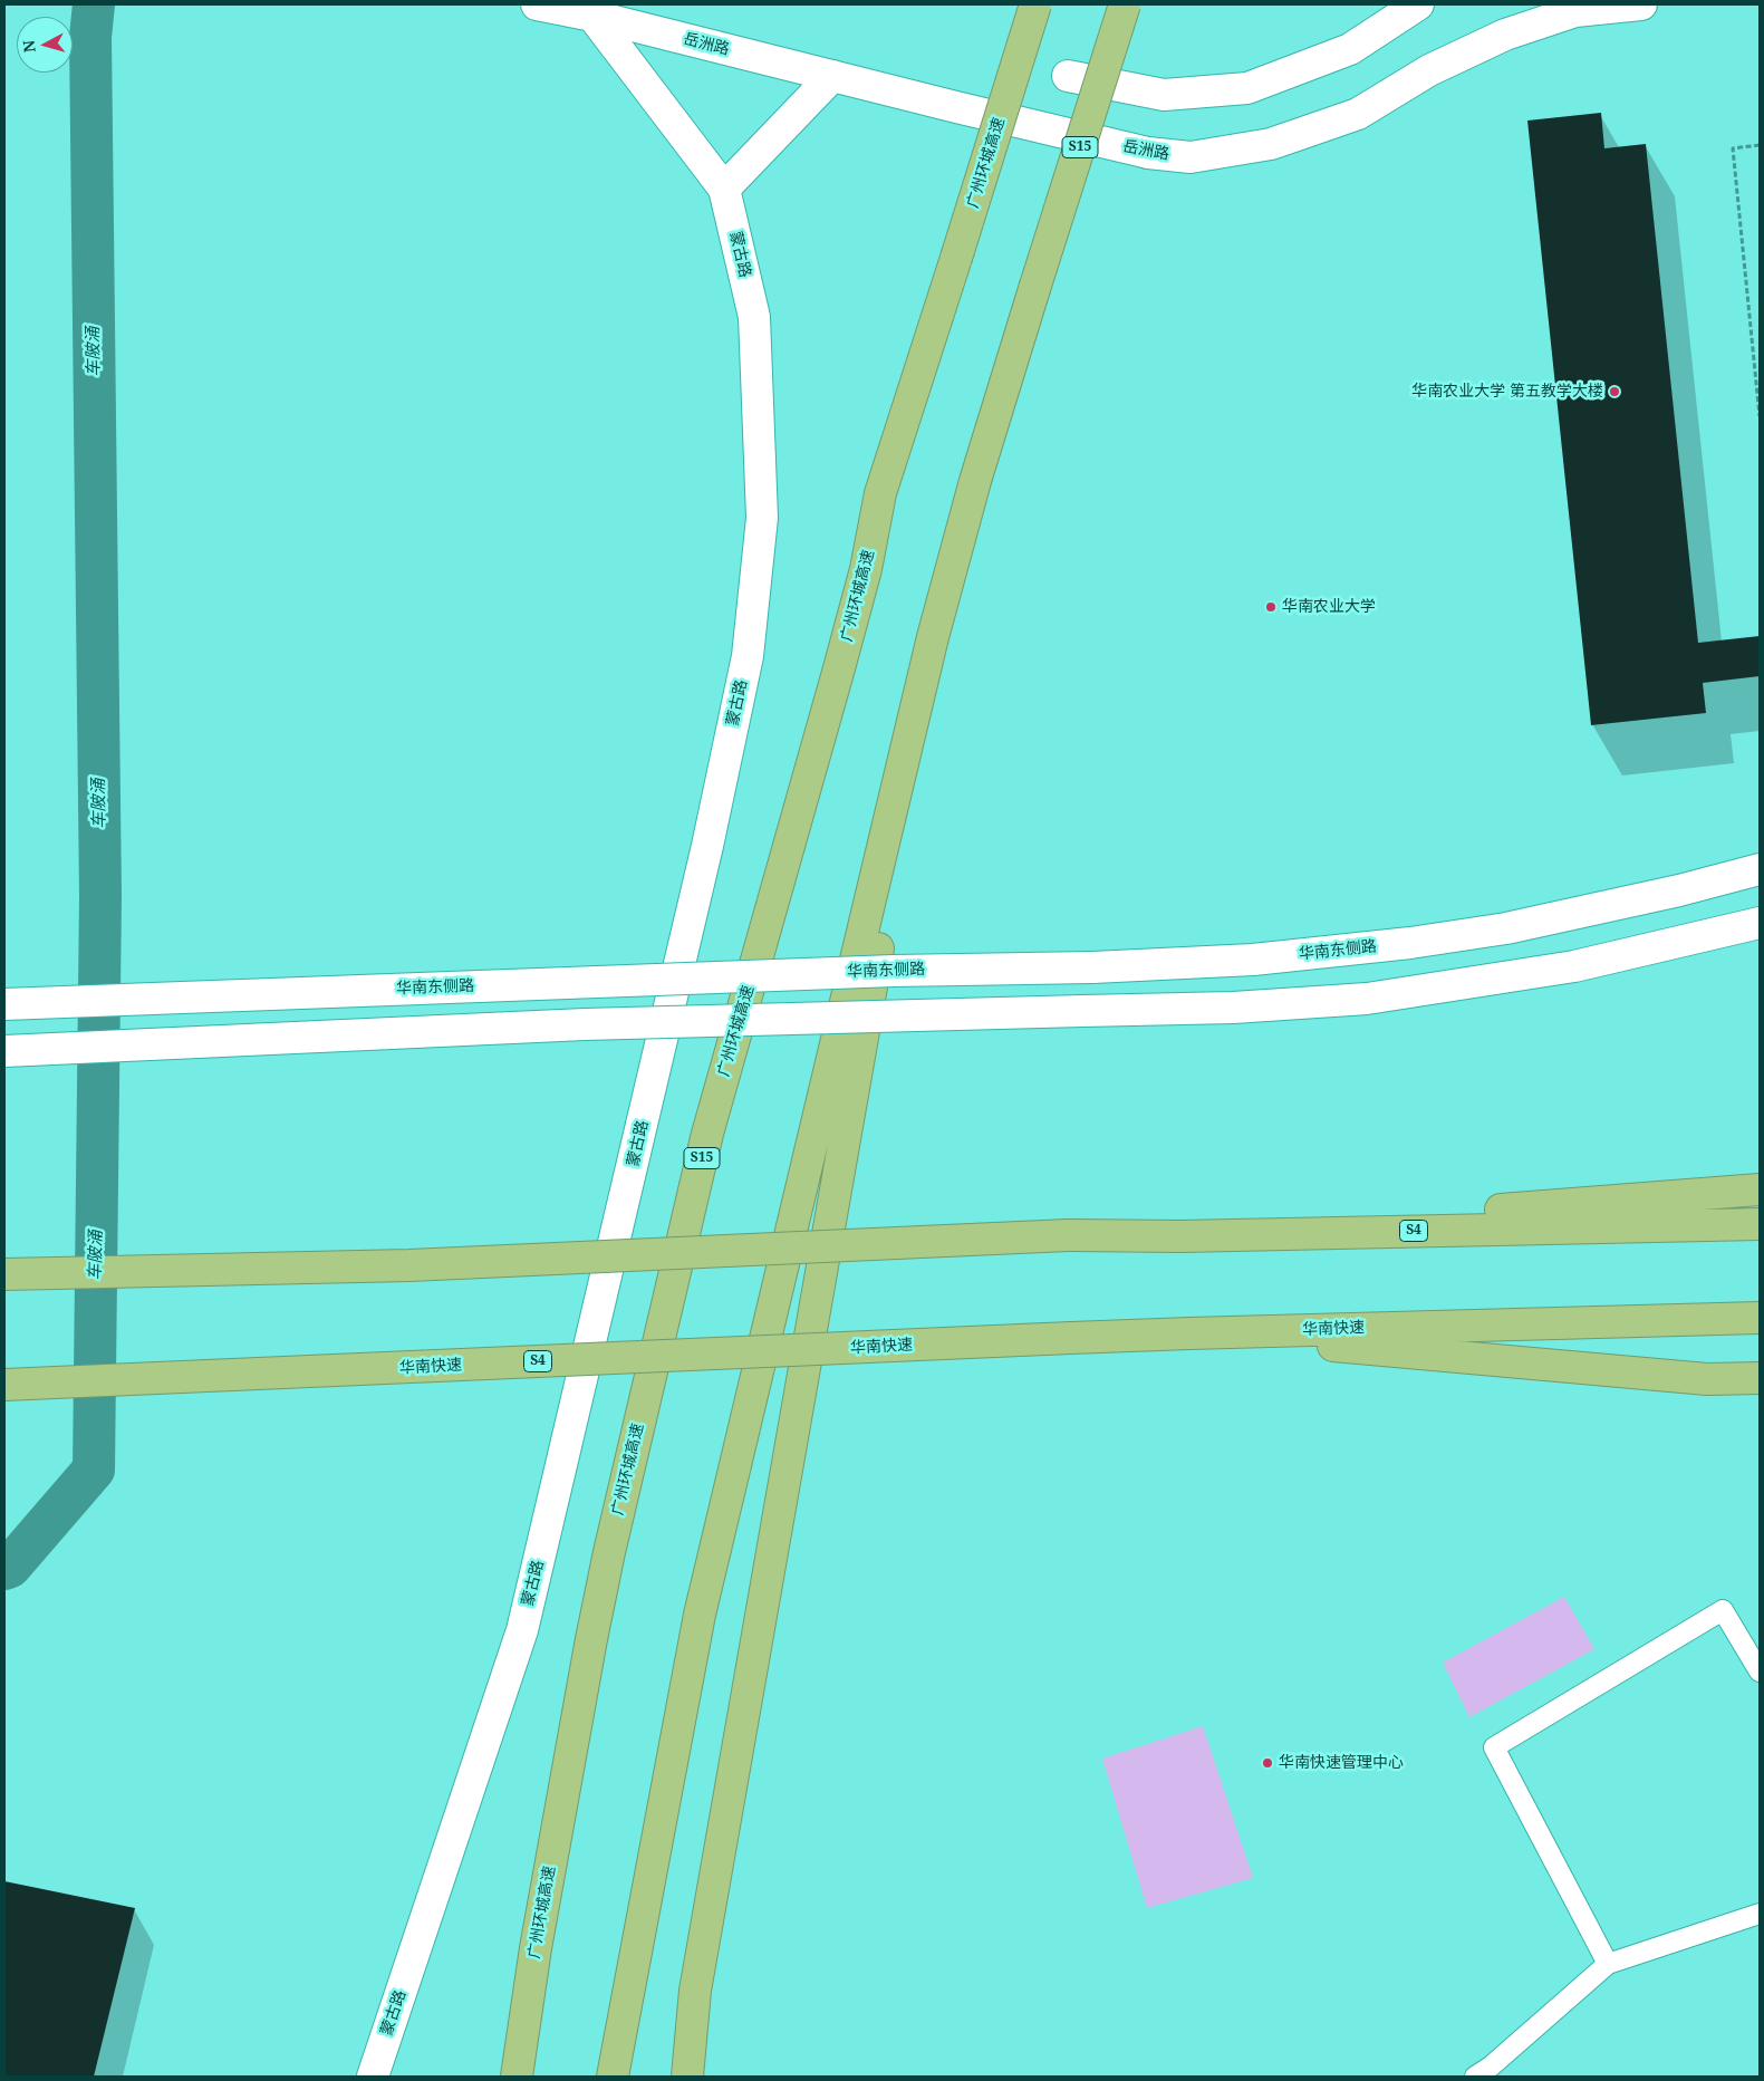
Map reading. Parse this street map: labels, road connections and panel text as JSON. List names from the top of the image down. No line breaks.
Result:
{"streets":{"highway":["S15","广州环城高速","S4","华南快速"],"street":["岳洲路","蒙古路","华南东侧路"]},"water":["车陂涌"],"places":["华南农业大学 第五教学大楼","华南农业大学","华南快速管理中心"],"north":"left"}
